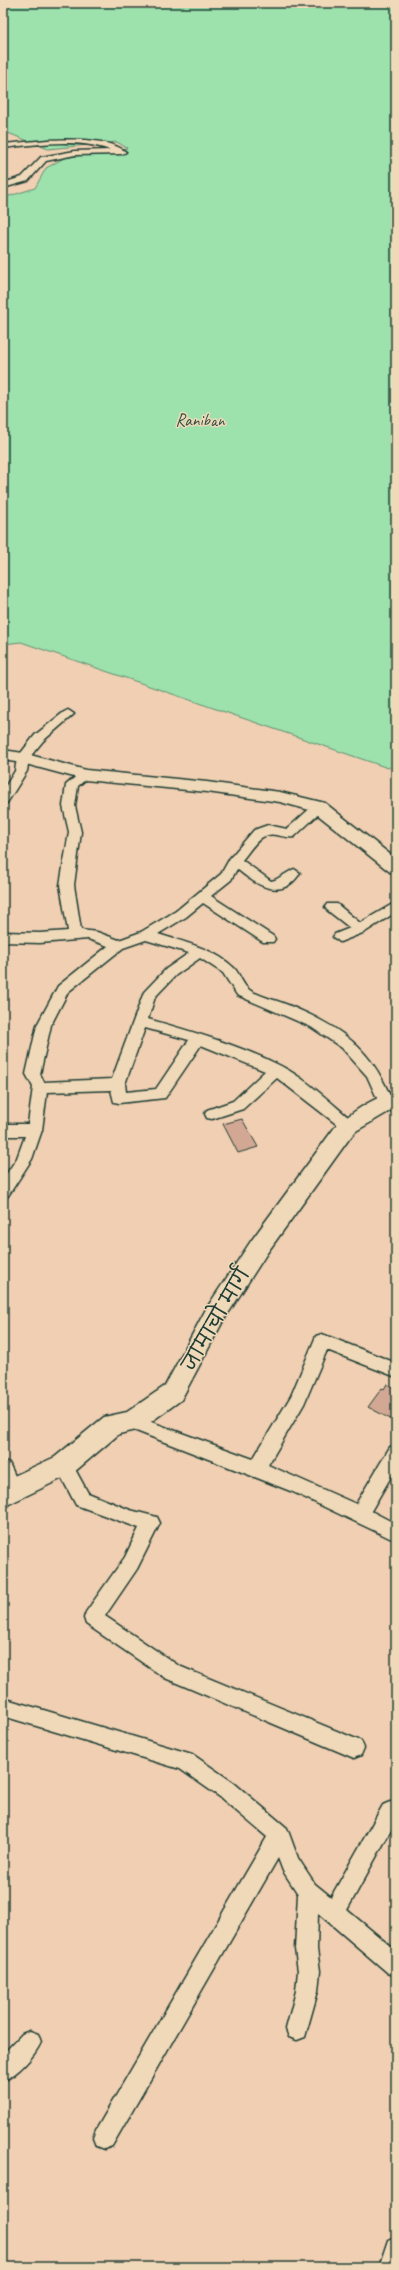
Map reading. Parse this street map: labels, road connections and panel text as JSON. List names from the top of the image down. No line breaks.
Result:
{"streets":{"street":["जामाचो मार्ग"]},"parks":["Raniban"]}
